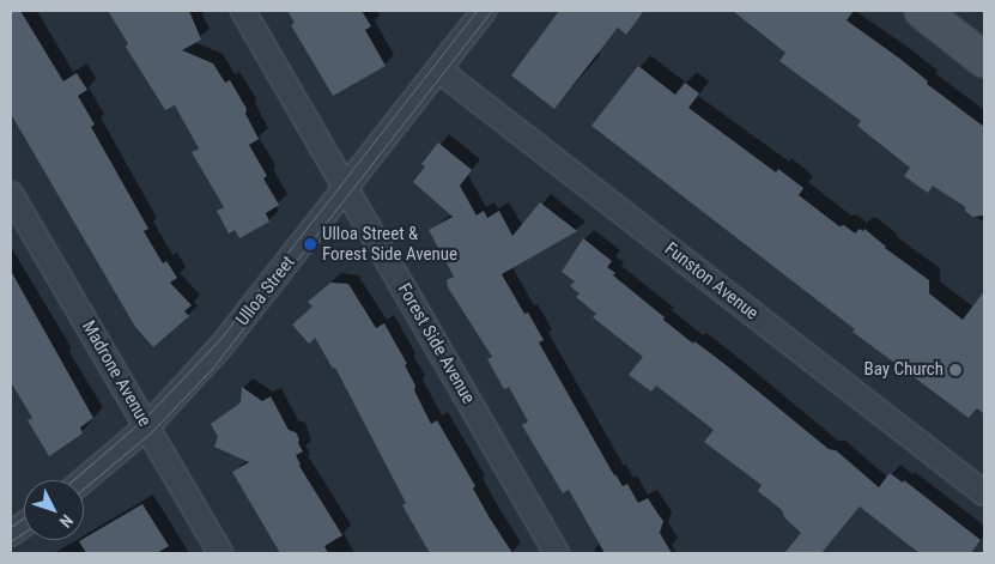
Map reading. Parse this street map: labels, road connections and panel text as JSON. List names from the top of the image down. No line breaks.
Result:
{"streets":{"street":["Funston Avenue","Ulloa Street","Forest Side Avenue","Madrone Avenue"]},"crossings":[["Funston Avenue","Ulloa Street"],["Ulloa Street","Forest Side Avenue"],["Ulloa Street","Madrone Avenue"]],"places":["Ulloa Street & Forest Side Avenue","Bay Church"],"north":"bottom right"}
